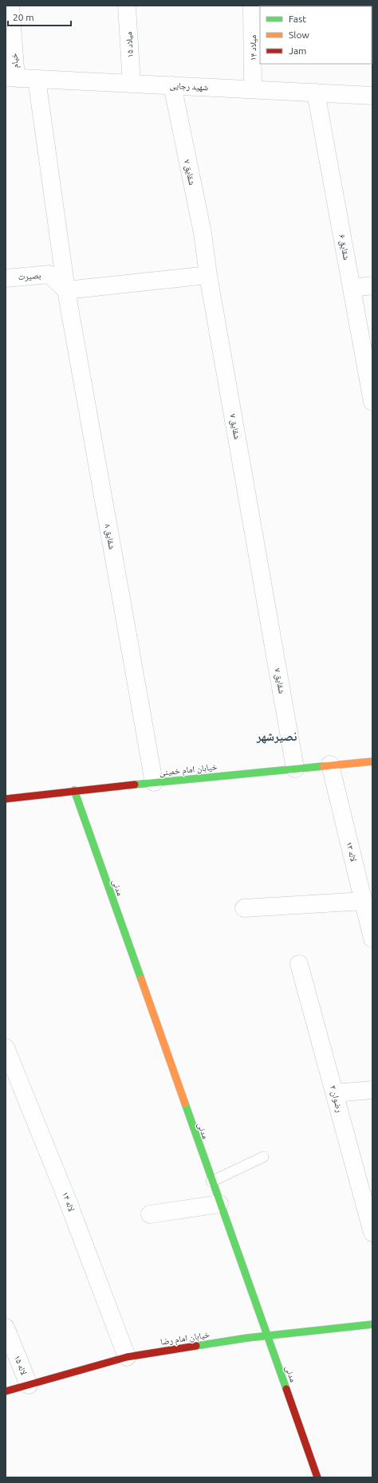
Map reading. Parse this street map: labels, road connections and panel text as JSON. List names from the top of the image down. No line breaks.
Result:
{"streets":{"street":["میلاد ۱۵","میلاد ۱۴","خیام","شهید رجایی","شقایق ۷","شقایق ۶","بصیرت","شقایق ۸","خیابان امام خمینی","لاله ۱۳","مدنی","رضوان ۲","لاله ۱۴","خیابان امام رضا","لاله ۱۵"]},"crossings":[["میلاد ۱۵","شهید رجایی"],["میلاد ۱۴","شهید رجایی"],["خیام","شهید رجایی"],["شهید رجایی","شقایق ۷"],["شهید رجایی","شقایق ۶"],["شهید رجایی","شقایق ۸"],["شقایق ۷","خیابان امام خمینی"],["بصیرت","شقایق ۸"],["شقایق ۸","خیابان امام خمینی"],["خیابان امام خمینی","لاله ۱۳"],["خیابان امام خمینی","مدنی"],["مدنی","خیابان امام رضا"],["لاله ۱۴","خیابان امام رضا"],["خیابان امام رضا","لاله ۱۵"]],"districts":["نصیرشهر"],"legend":["Fast","Slow","Jam"],"scale_bar":"20 m"}
